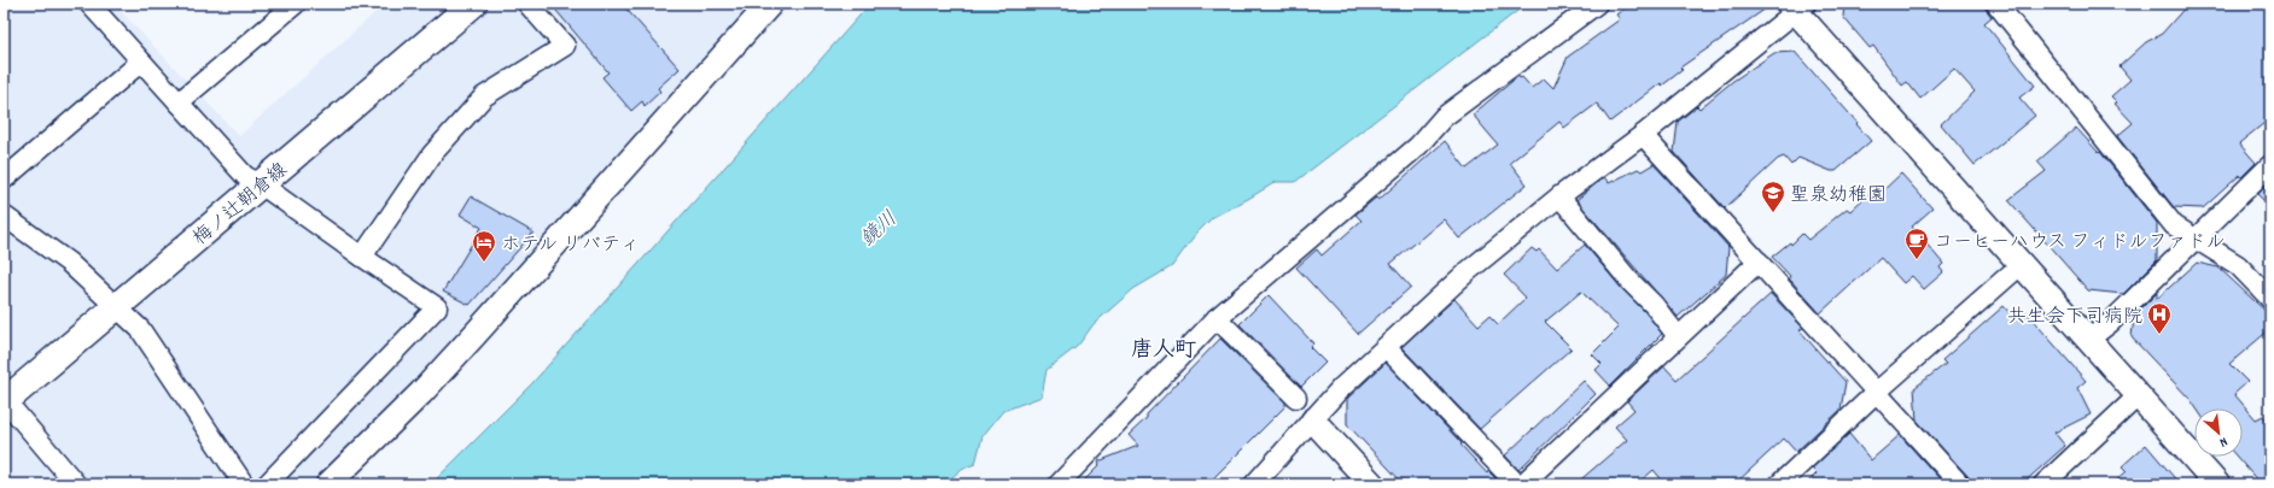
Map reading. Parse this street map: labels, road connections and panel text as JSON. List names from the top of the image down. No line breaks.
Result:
{"streets":{"main road":["梅ノ辻朝倉線"]},"districts":["唐人町"],"water":["鏡川"],"places":{"school or university":["聖泉幼稚園"],"cafe":["コーヒーハウス フィドルファドル"],"hotel":["ホテル リバティ"],"hospital":["共生会下司病院"]},"north":"bottom right"}
